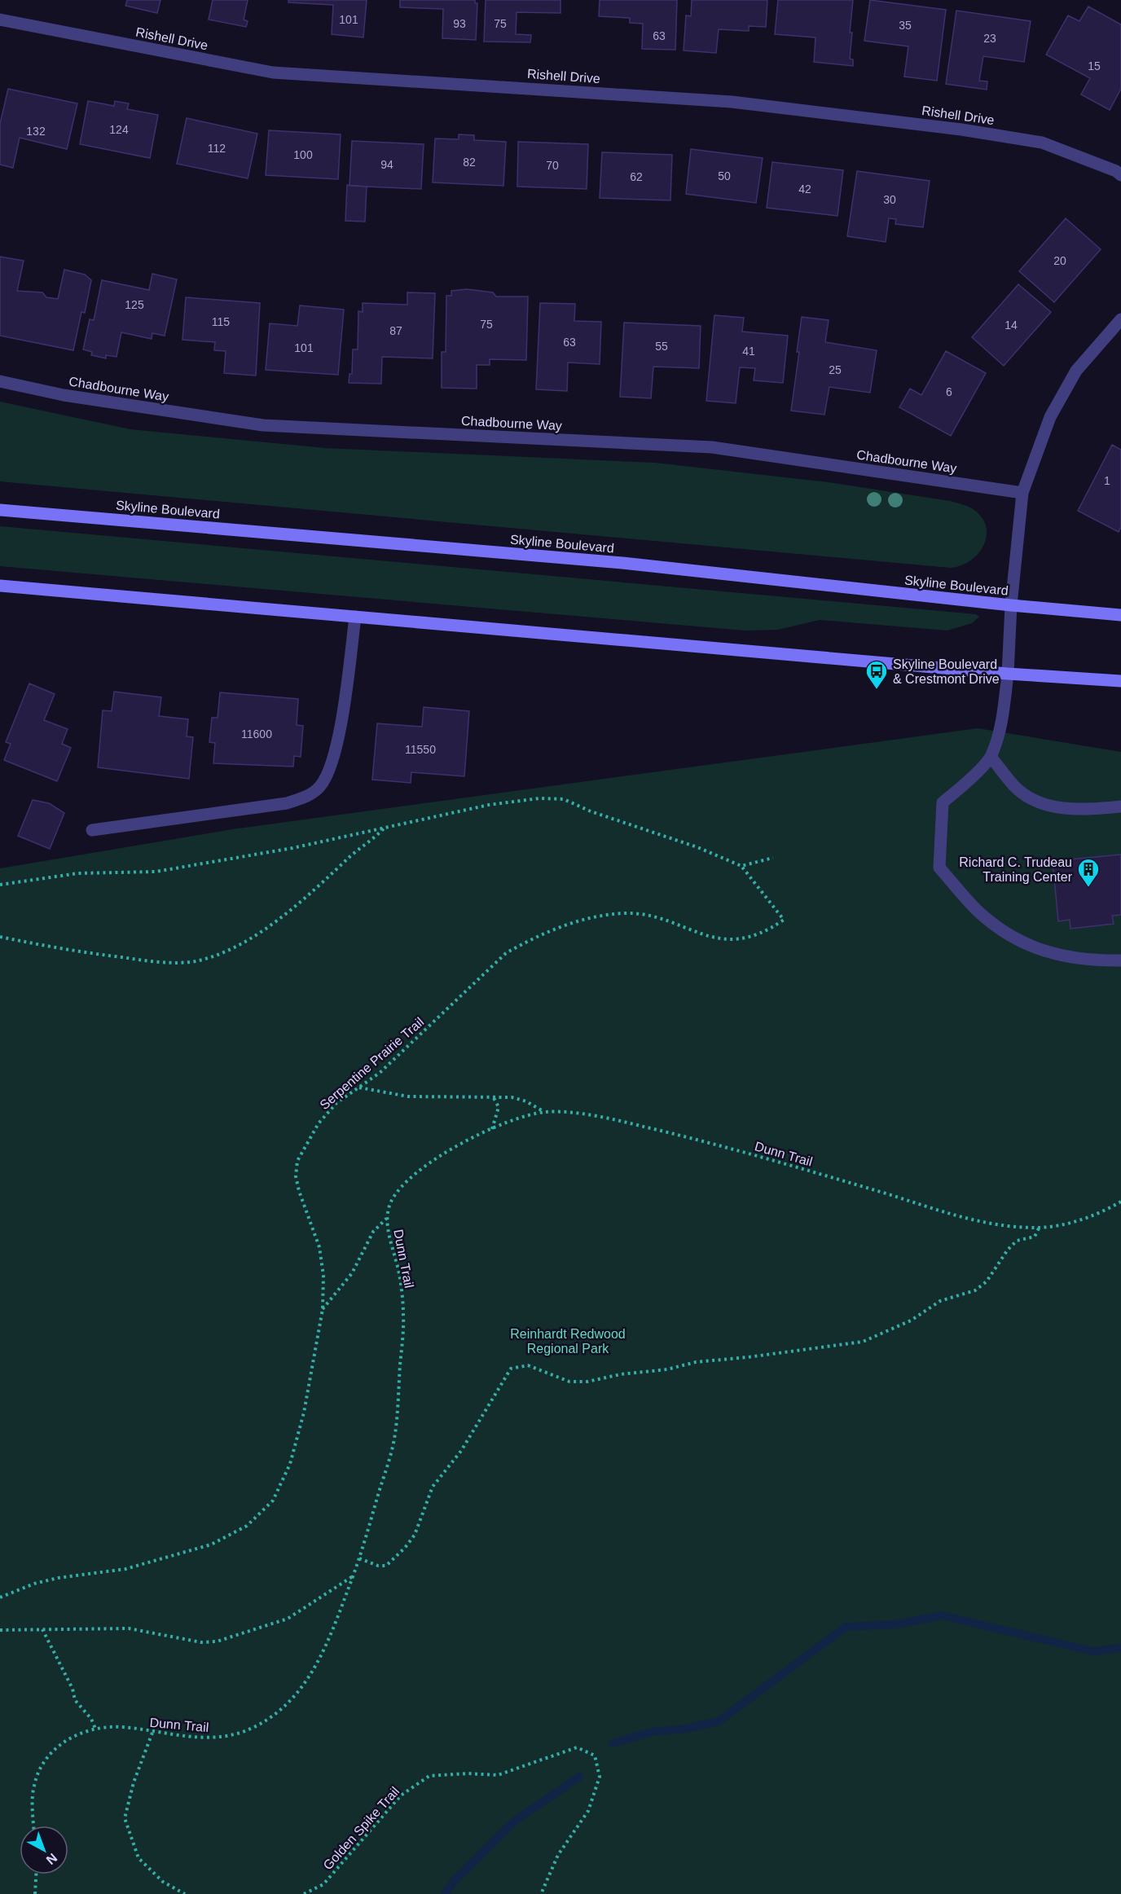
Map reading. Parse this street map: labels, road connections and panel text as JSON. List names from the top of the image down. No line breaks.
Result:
{"streets":{"main road":["Skyline Boulevard"],"street":["Rishell Drive","Chadbourne Way"],"path":["Serpentine Prairie Trail","Dunn Trail","Golden Spike Trail"]},"parks":["Reinhardt Redwood Regional Park"],"places":{"bus stop":["Skyline Boulevard & Crestmont Drive"],"building":["Richard C. Trudeau Training Center"]},"house_numbers":["101","93","75","35","63","23","15","124","132","112","100","82","94","70","50","62","42","30","20","125","115","75","14","87","63","55","101","41","25","6","1","11600","11550"],"north":"bottom right"}
